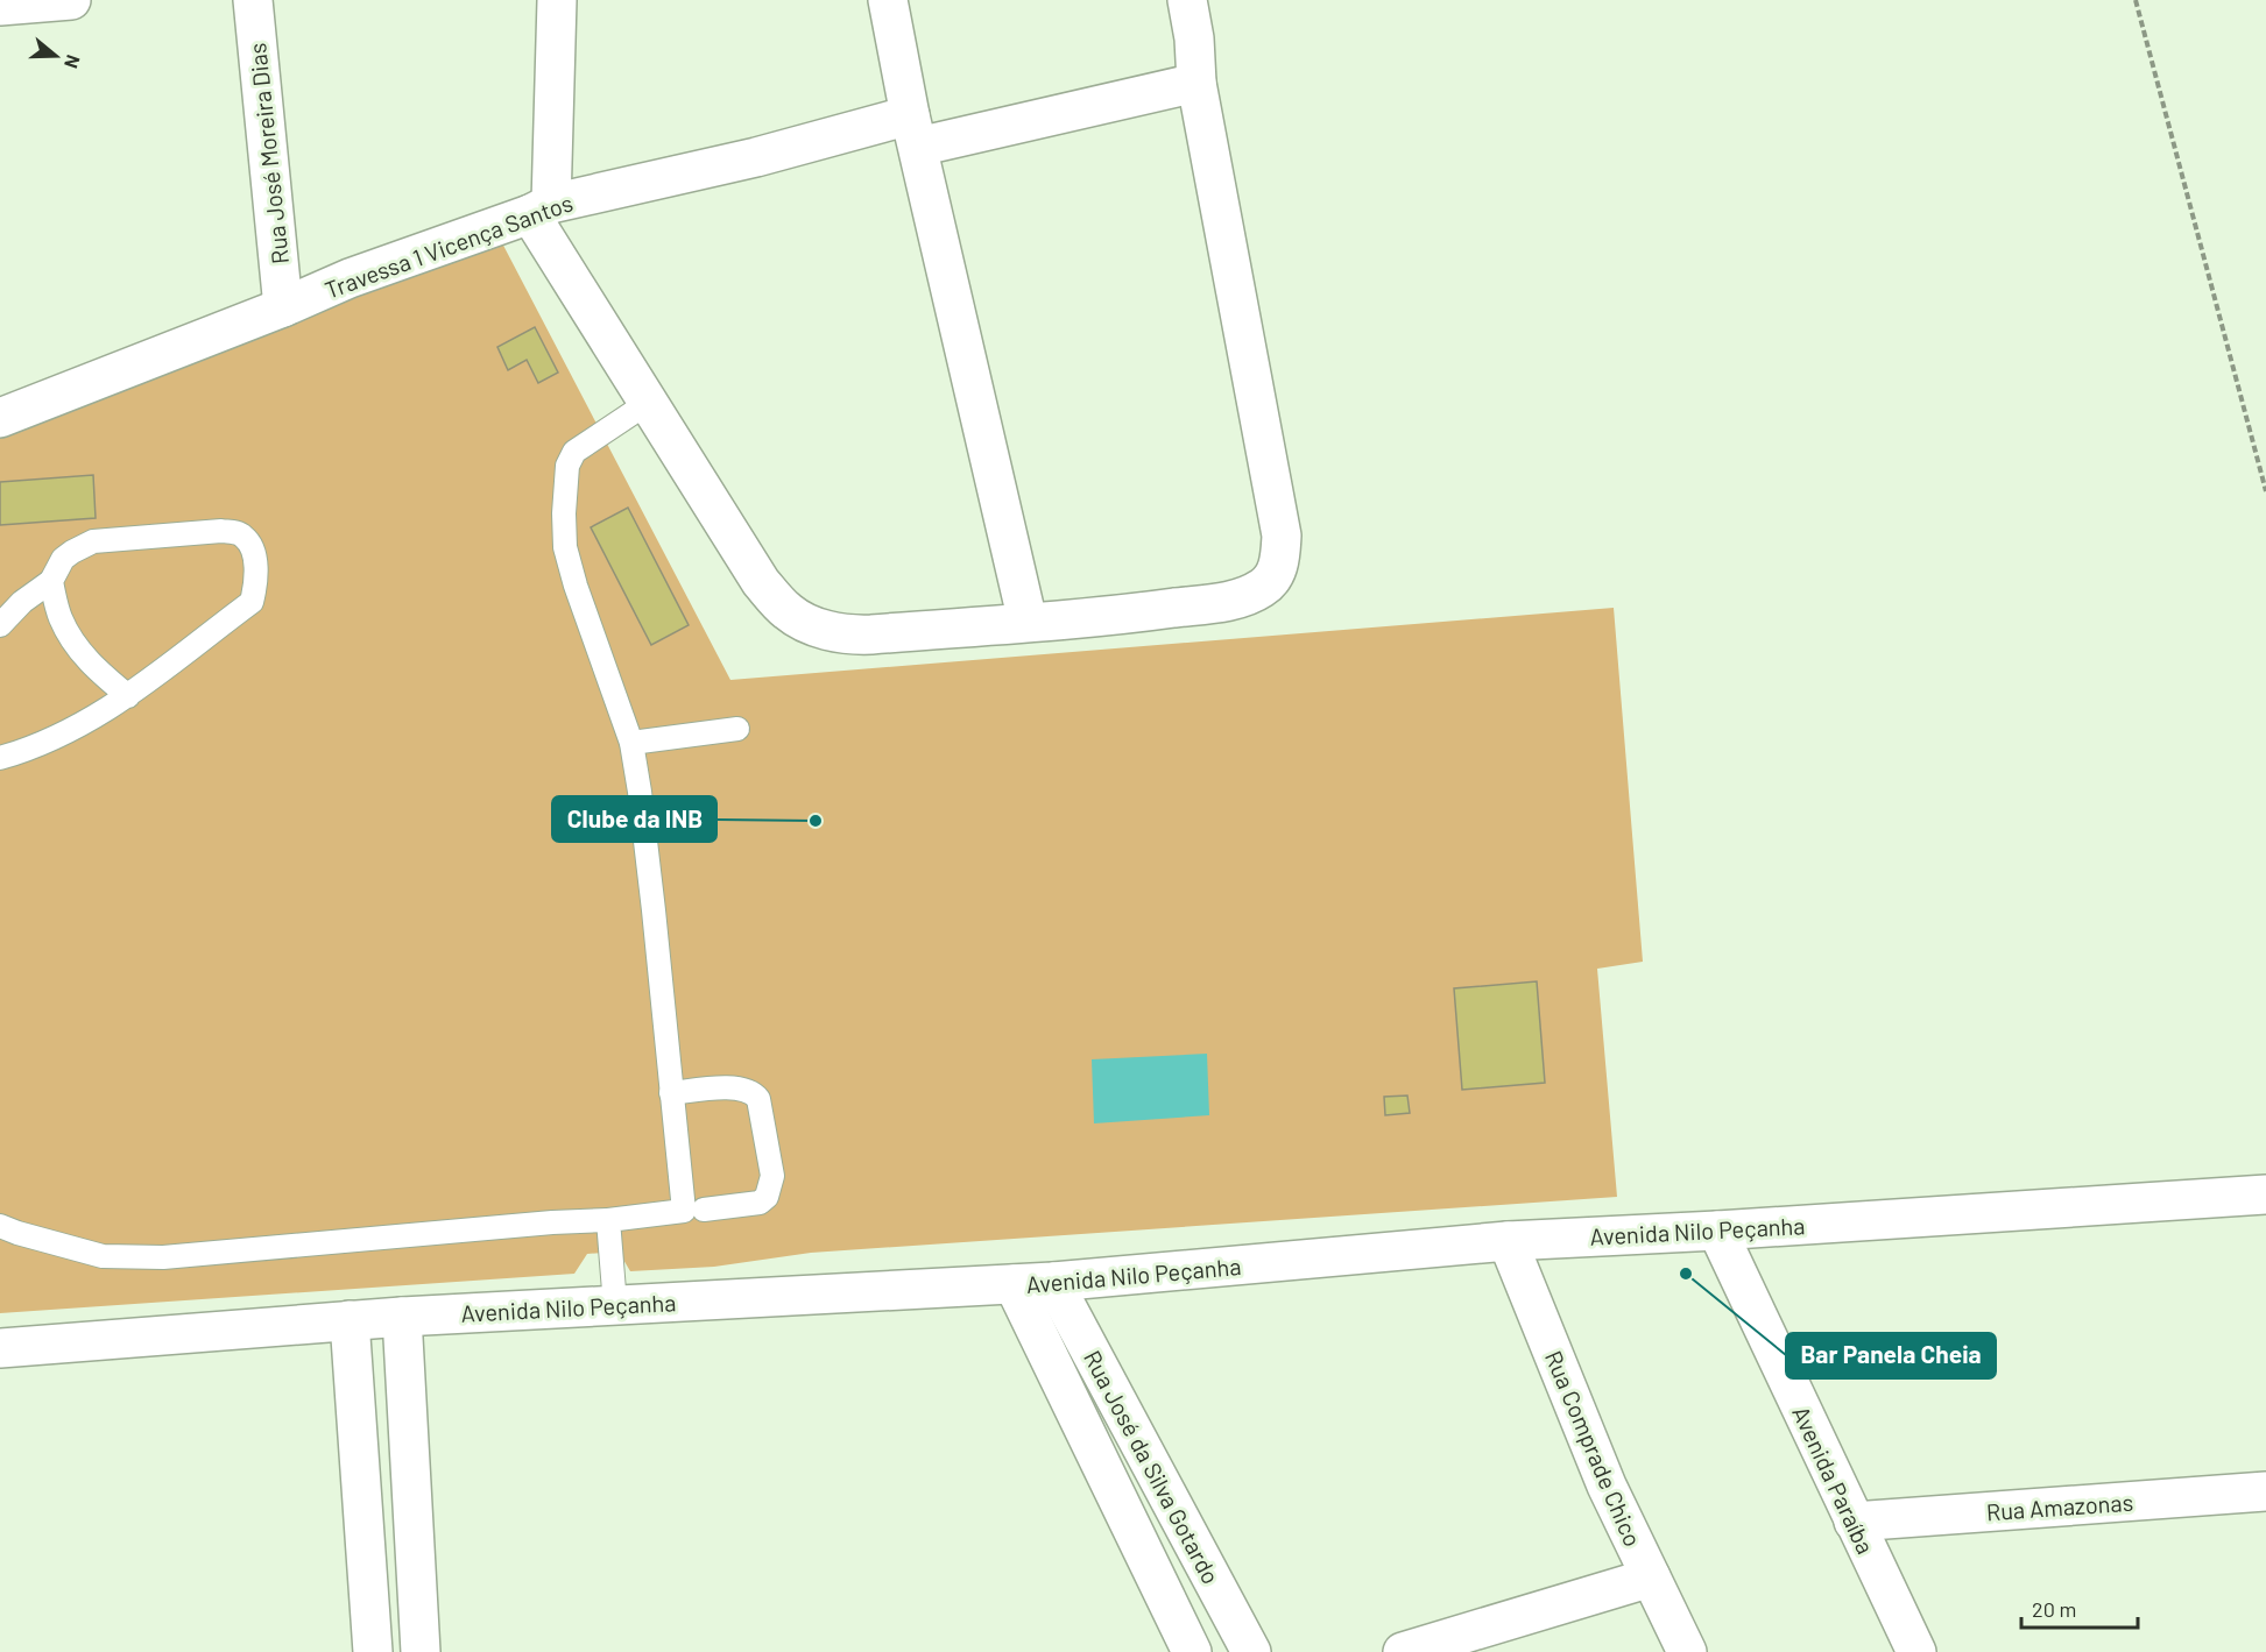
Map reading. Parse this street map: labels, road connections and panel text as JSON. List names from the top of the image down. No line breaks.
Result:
{"streets":{"street":["Rua José Moreira Dias","Travessa 1 Vicença Santos","Avenida Nilo Peçanha","Rua Comprade Chico","Rua José da Silva Gotardo","Avenida Paraíba","Rua Amazonas"]},"crossings":[["Rua José Moreira Dias","Travessa 1 Vicença Santos"],["Avenida Nilo Peçanha","Rua Comprade Chico"],["Avenida Nilo Peçanha","Rua José da Silva Gotardo"],["Avenida Nilo Peçanha","Avenida Paraíba"],["Avenida Paraíba","Rua Amazonas"]],"places":["Clube da INB","Bar Panela Cheia"],"scale_bar":"20 m","north":"right"}
